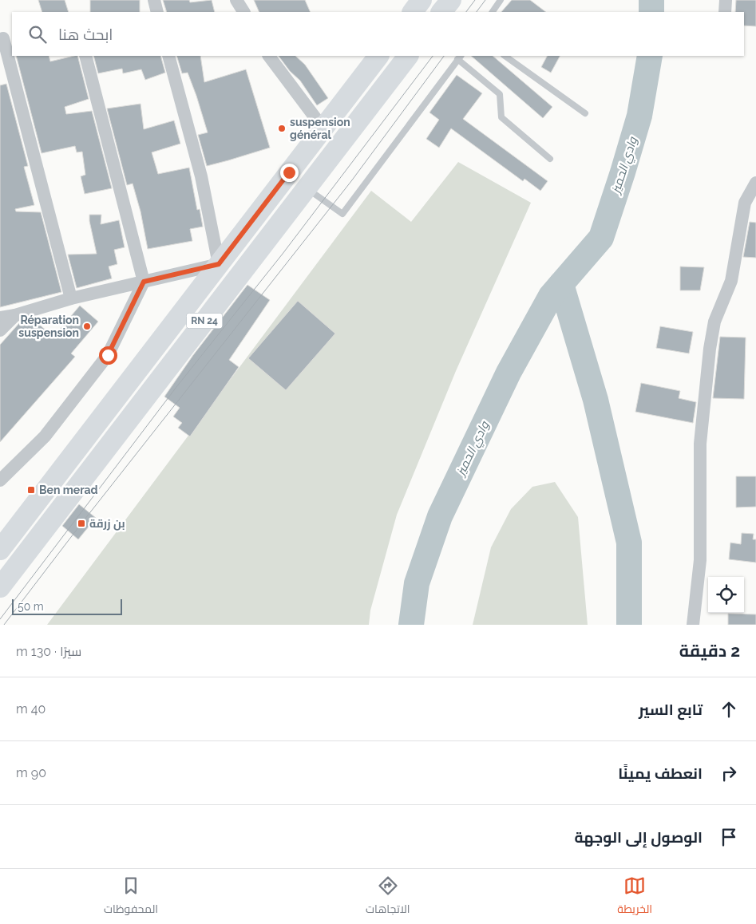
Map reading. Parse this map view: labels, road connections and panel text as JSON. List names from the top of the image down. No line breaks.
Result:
{"streets":{"main road":["RN 24"]},"water":["وادي الحميز"],"places":{"other":["suspension général","Réparation suspension"],"transit":["Ben merad","بن زرقة"]},"scale_bar":"50 m","page":{"search":"ابحث هنا","scale":"50 m","heading":["2 دقيقة","سيرًا · 130 m"],"list":[["تابع السير","40 m"],["انعطف يمينًا","90 m"],"الوصول إلى الوجهة"],"nav":["الخريطة","الاتجاهات","المحفوظات"]}}
